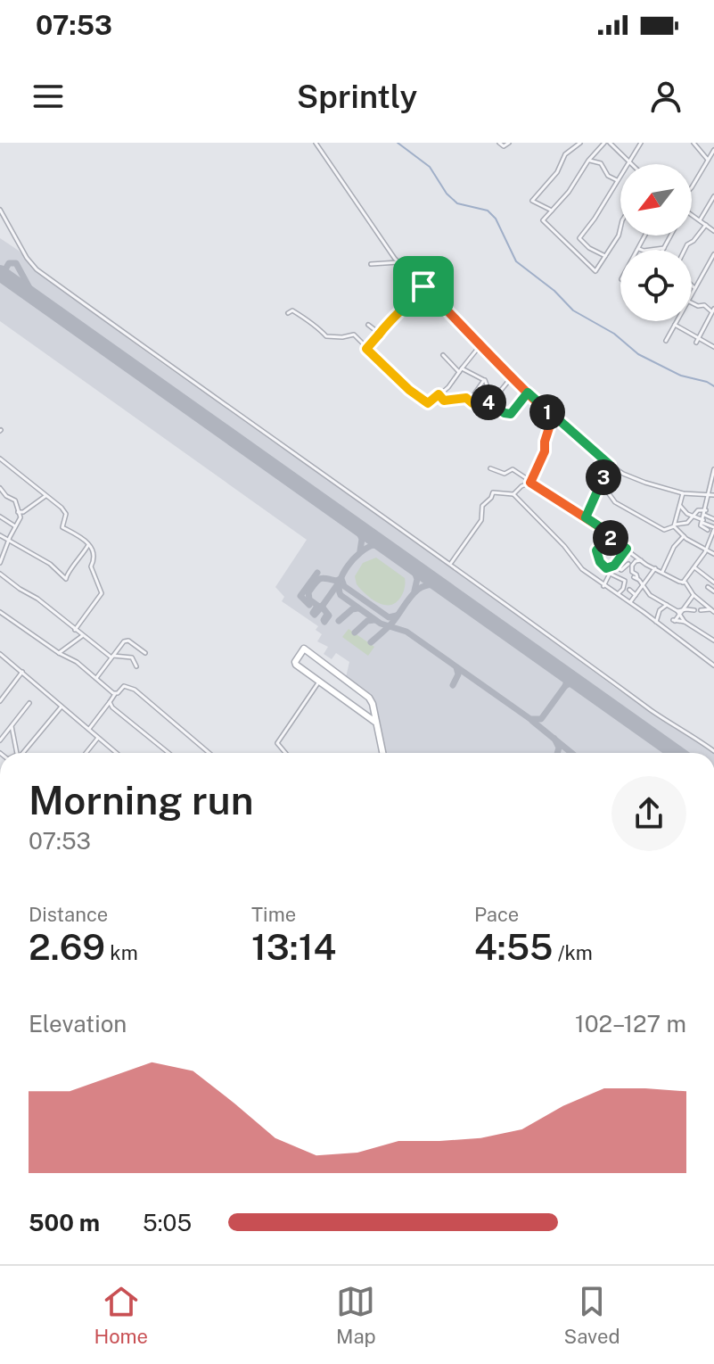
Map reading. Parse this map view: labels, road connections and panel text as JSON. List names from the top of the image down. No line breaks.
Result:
{"north":"bottom left","page":{"status":"07:53","header":"Sprintly","pins":["4","1","3","2"],"heading":["Morning run","07:53"],"stats":[["Distance","2.69 km"],["Time","13:14"],["Pace","4:55 /km"]],"chart":["Elevation","102–127 m"],"list":[{"name":"500 m","note":"5:05"}],"tabs":["Home","Map","Saved"]}}
